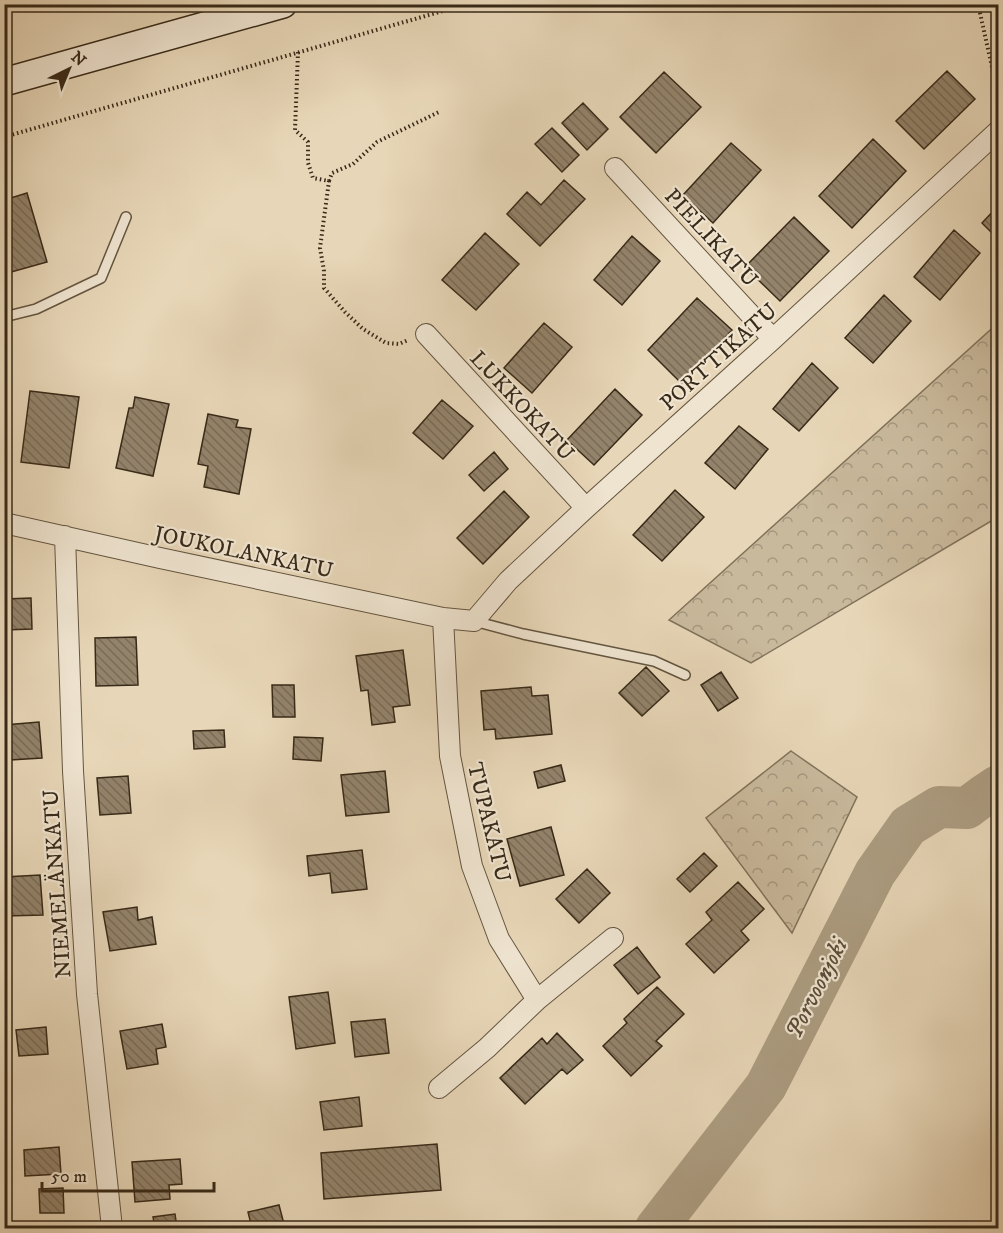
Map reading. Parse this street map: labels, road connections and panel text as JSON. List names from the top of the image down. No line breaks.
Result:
{"streets":{"street":["PIELIKATU","PORTTIKATU","LUKKOKATU","JOUKOLANKATU","TUPAKATU","NIEMELÄNKATU"]},"crossings":[["PIELIKATU","PORTTIKATU"],["PORTTIKATU","LUKKOKATU"],["PORTTIKATU","JOUKOLANKATU"],["JOUKOLANKATU","TUPAKATU"],["JOUKOLANKATU","NIEMELÄNKATU"]],"water":["Porvoonjoki"],"scale_bar":"50 m","north":"top right"}
